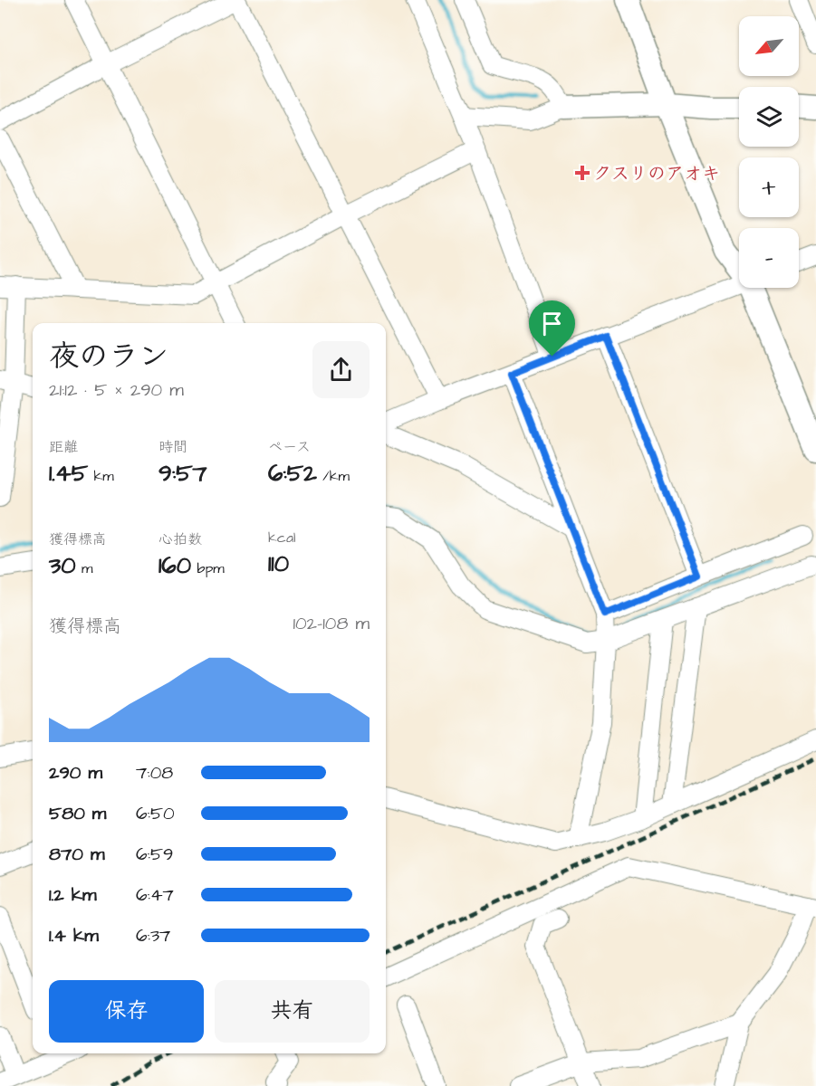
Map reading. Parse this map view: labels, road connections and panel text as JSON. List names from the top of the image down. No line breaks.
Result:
{"places":{"health":["クスリのアオキ"]},"north":"bottom left","page":{"map_buttons":["+","−"],"heading":["夜のラン","21:12 · 5 × 290 m"],"stats":[["距離","1.45 km"],["時間","9:57"],["ペース","6:52 /km"],["獲得標高","30 m"],["心拍数","160 bpm"],["kcal","110"]],"chart":["獲得標高","102–108 m"],"list":[{"name":"290 m","note":"7:08"},{"name":"580 m","note":"6:50"},{"name":"870 m","note":"6:59"},{"name":"1.2 km","note":"6:47"},{"name":"1.4 km","note":"6:37"}],"buttons":["保存","共有"]}}
